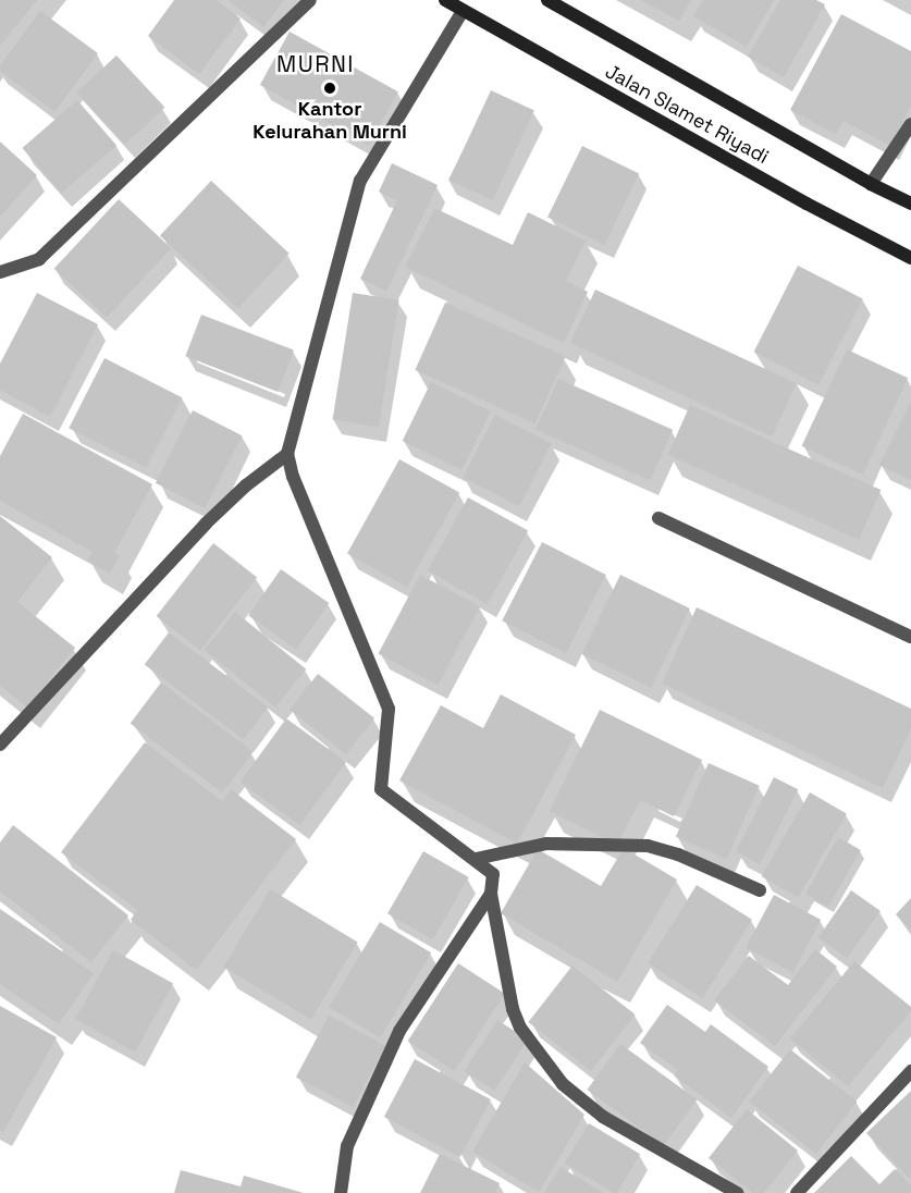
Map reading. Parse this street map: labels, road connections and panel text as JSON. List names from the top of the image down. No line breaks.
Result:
{"streets":{"main road":["Jalan Slamet Riyadi"]},"districts":["MURNI"],"places":["Kantor Kelurahan Murni"]}
